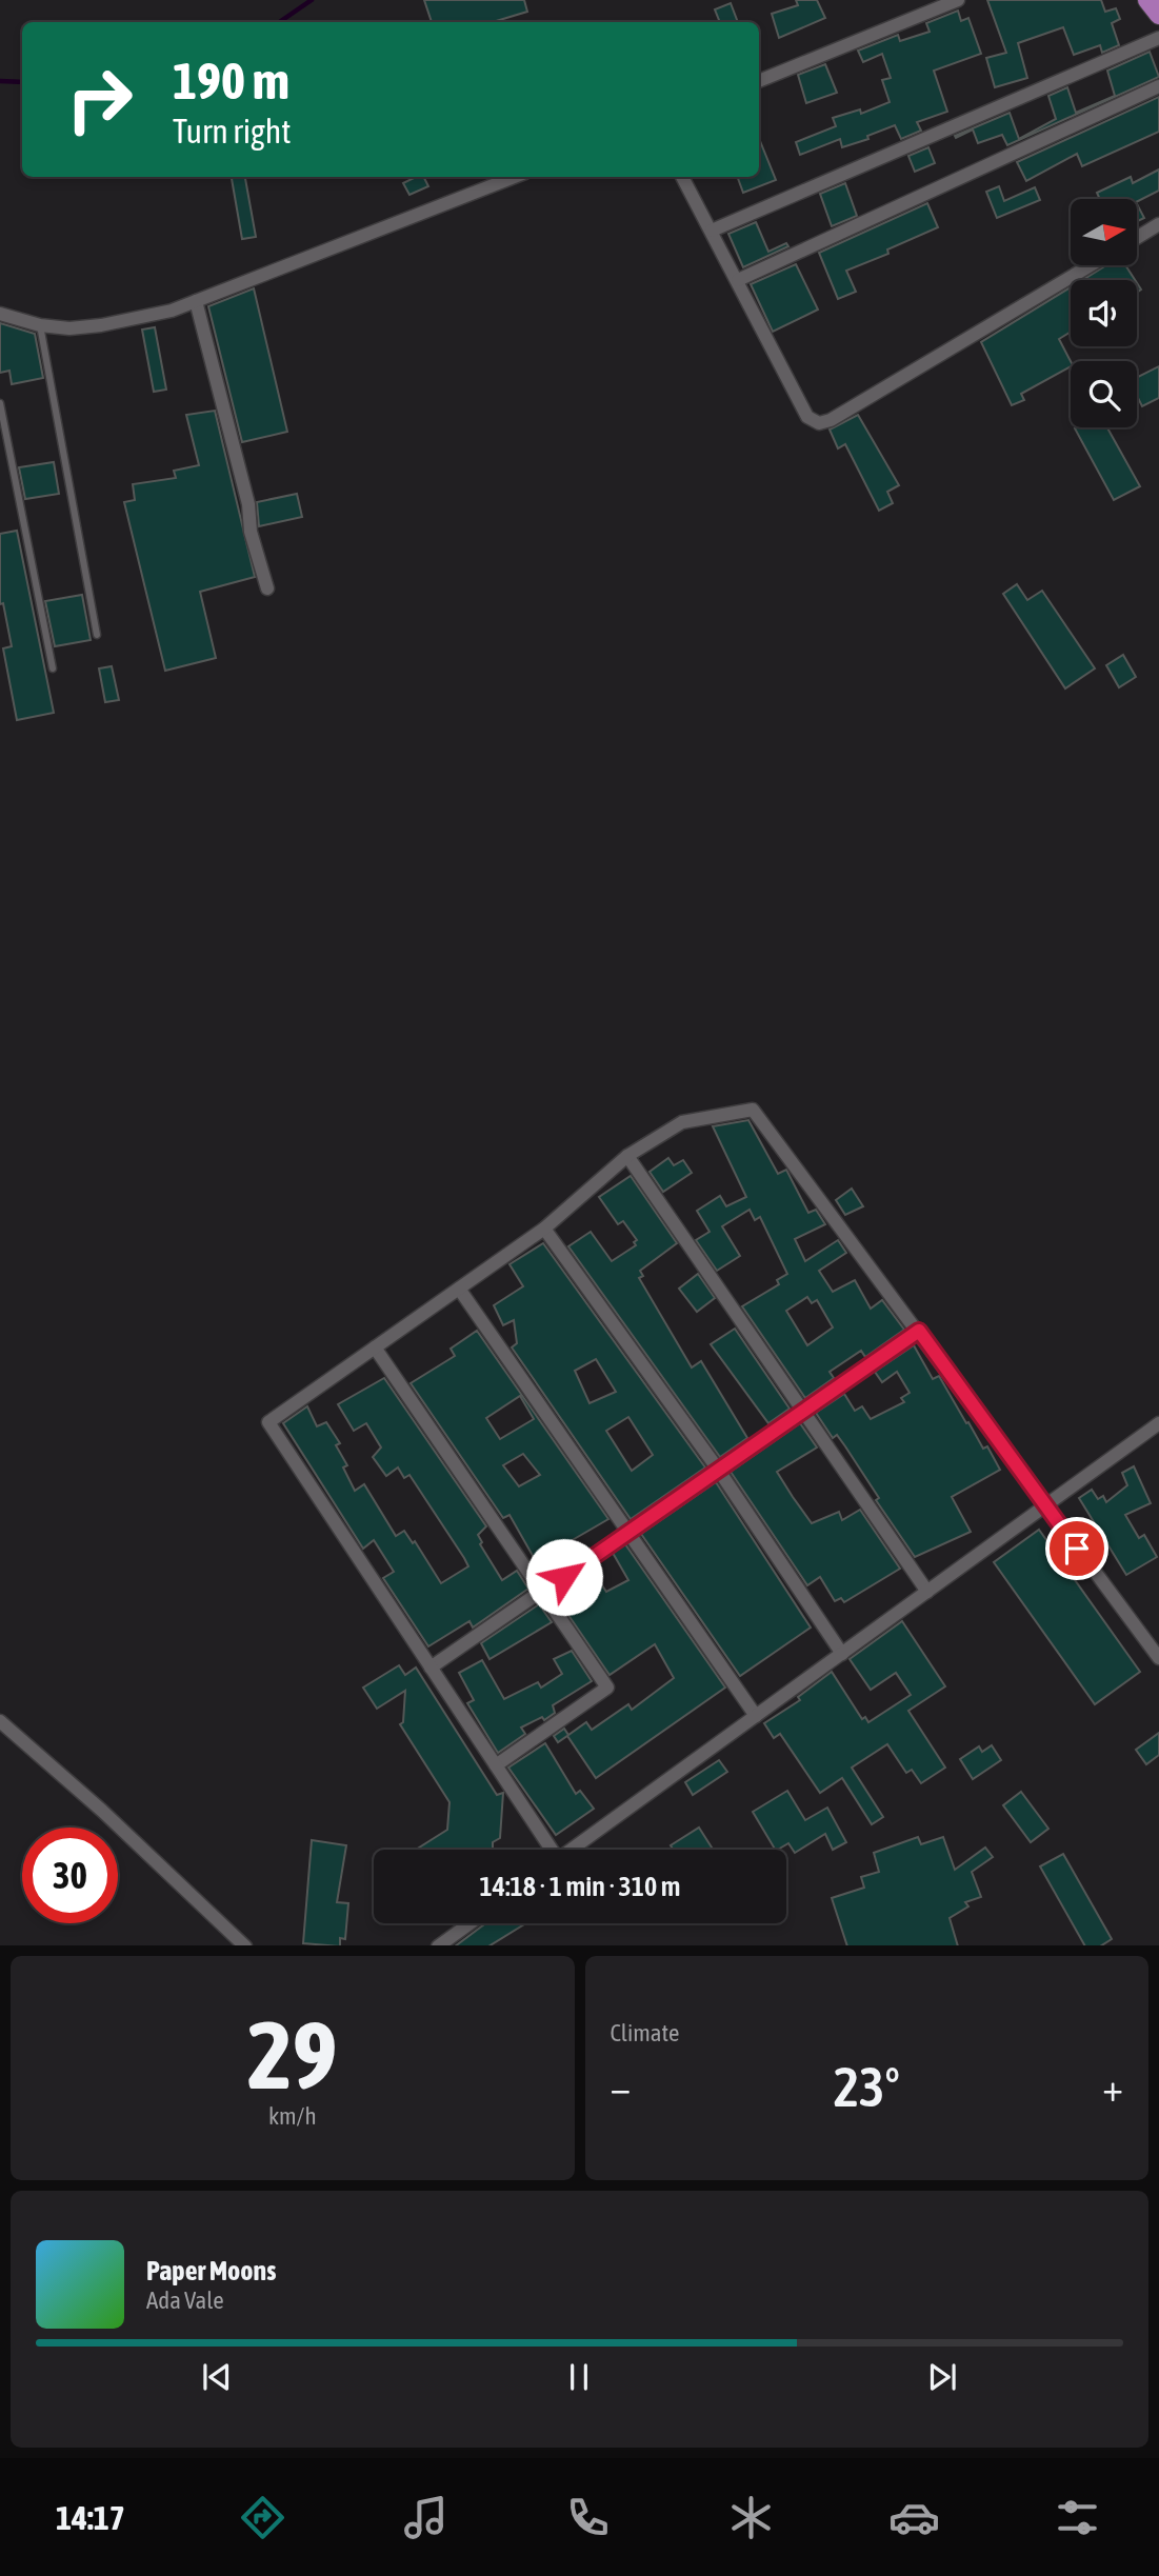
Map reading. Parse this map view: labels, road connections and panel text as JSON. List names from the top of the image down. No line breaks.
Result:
{"north":"right","page":{"turn":["190 m","Turn right"],"limit":"30","trip":"14:18 · 1 min · 310 m","tile":[["29","km/h"],"Climate"],"heat":["−","23°","+"],"song":["Paper Moons","Ada Vale"],"tabs":"14:17"}}
